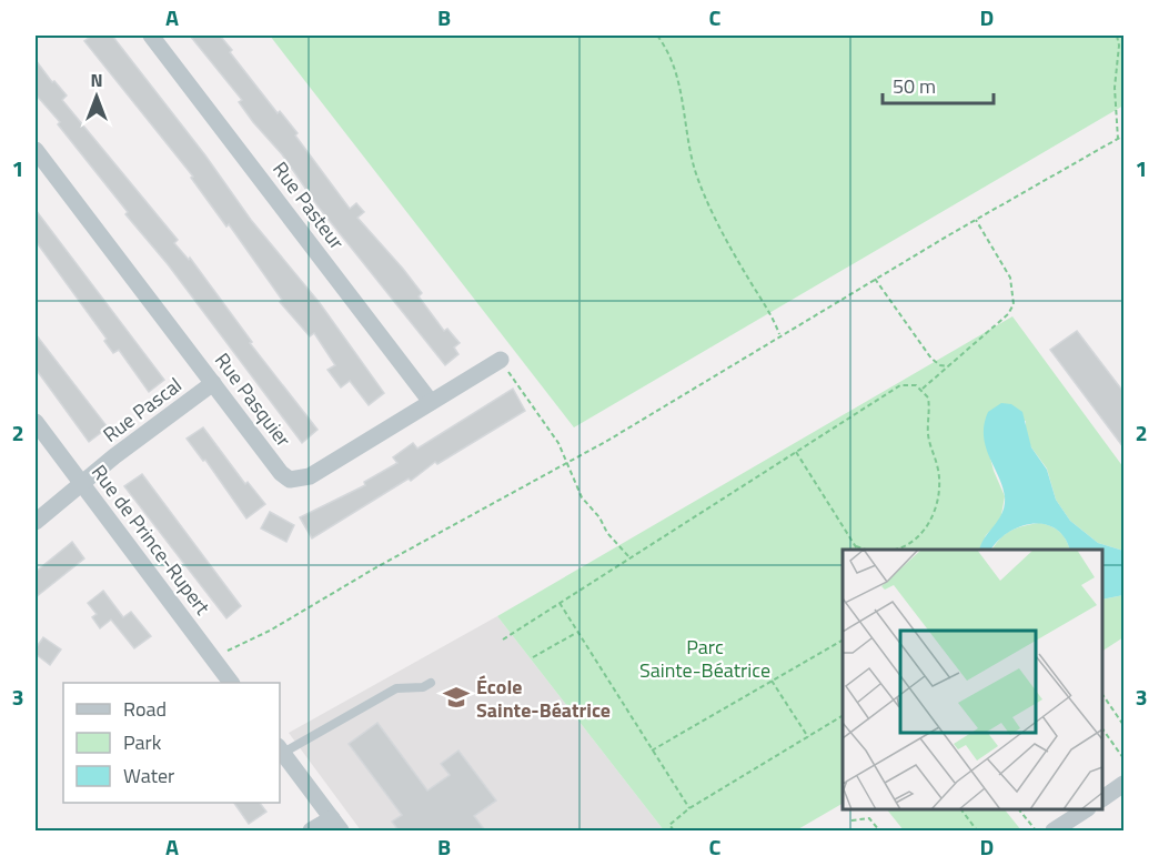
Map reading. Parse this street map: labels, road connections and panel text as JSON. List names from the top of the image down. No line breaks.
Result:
{"streets":{"street":["Rue Pasteur","Rue Pasquier","Rue Pascal","Rue de Prince-Rupert"]},"crossings":[["Rue Pasteur","Rue Pasquier"],["Rue Pasquier","Rue Pascal"],["Rue Pascal","Rue de Prince-Rupert"]],"parks":["Parc Sainte-Béatrice"],"places":{"school or university":["École Sainte-Béatrice"]},"legend":["Road","Park","Water"],"scale_bar":"50 m","north":"top","grid":{"columns":["A","B","C","D"],"rows":["1","2","3"]}}
